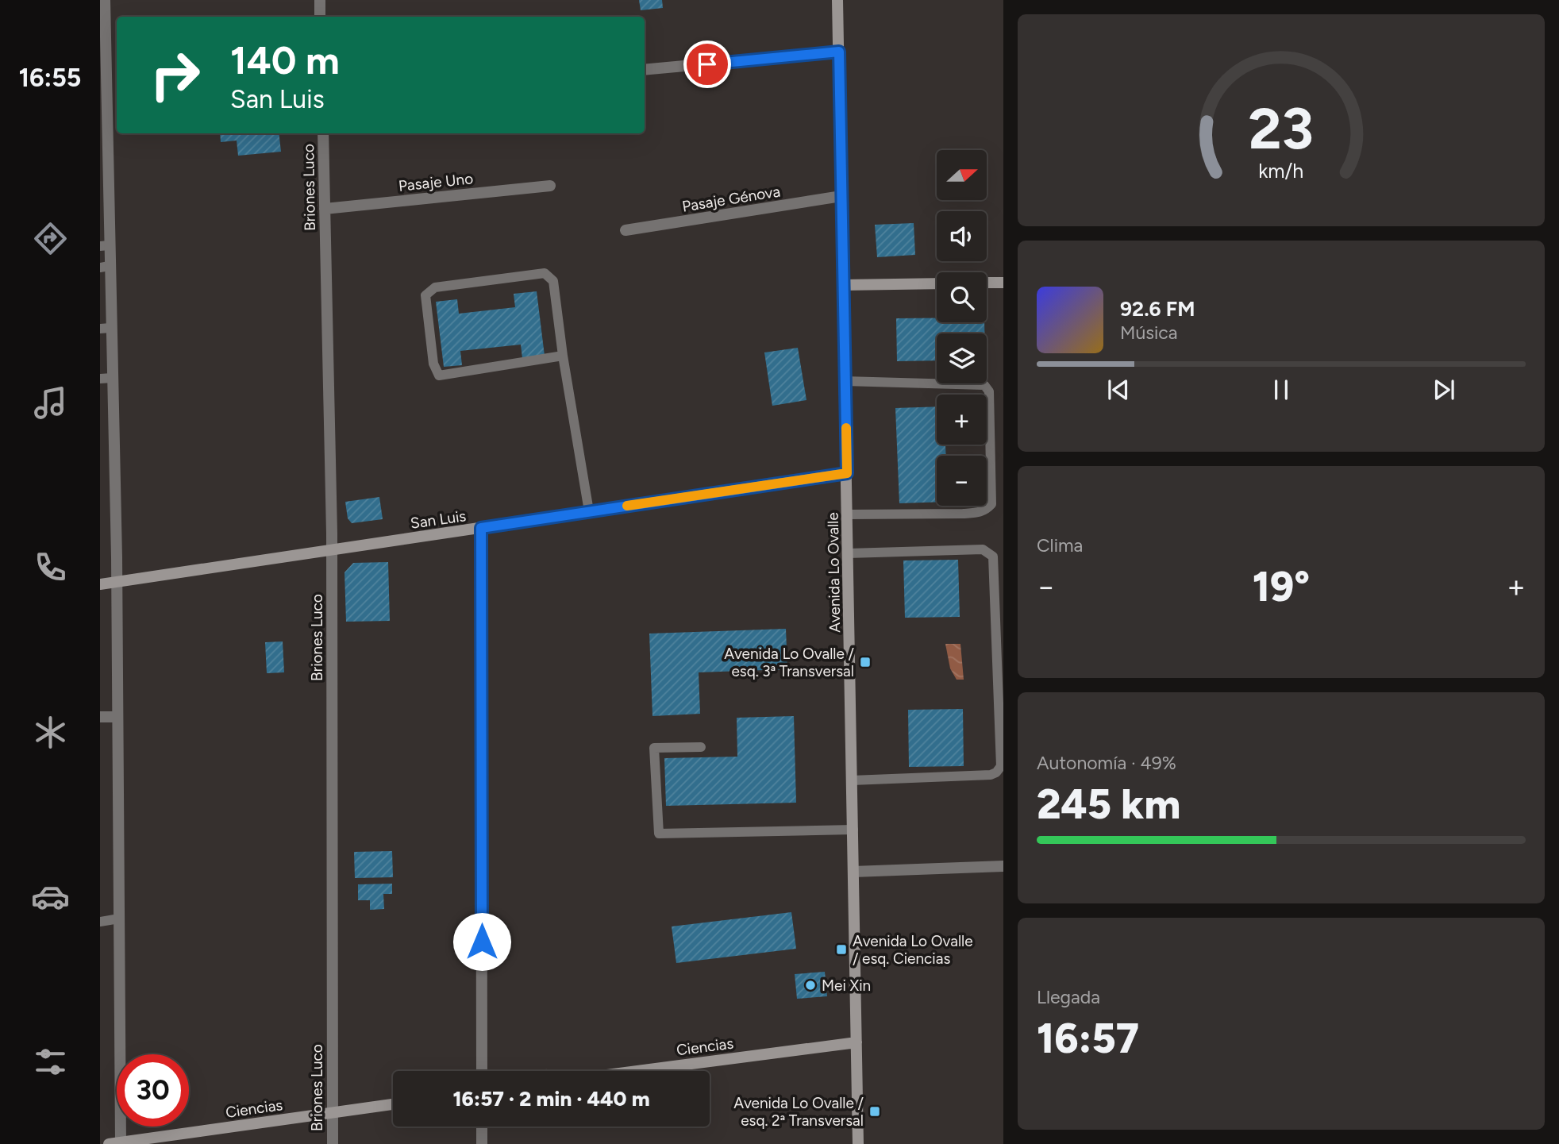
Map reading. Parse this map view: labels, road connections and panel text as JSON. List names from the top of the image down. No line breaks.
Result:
{"streets":{"street":["Pasaje Uno","Briones Luco","Pasaje Génova","San Luis","Avenida Lo Ovalle","Ciencias"]},"crossings":[["Pasaje Uno","Briones Luco"],["Briones Luco","San Luis"],["Briones Luco","Ciencias"],["Pasaje Génova","Avenida Lo Ovalle"],["San Luis","Avenida Lo Ovalle"],["Avenida Lo Ovalle","Ciencias"]],"places":{"transit":["Avenida Lo Ovalle / esq. 3ª Transversal","Avenida Lo Ovalle / esq. Ciencias","Avenida Lo Ovalle / esq. 2ª Transversal"],"other":["Mei Xin"]},"north":"right","page":{"tabs":"16:55","turn":["140 m","San Luis"],"map_buttons":["+","−"],"song":["92.6 FM","Música"],"tile":["Clima",["Autonomía · 49%","245 km"],["Llegada","16:57"]],"heat":["−","19°","+"],"limit":"30","trip":"16:57 · 2 min · 440 m","gauge":["23","km/h"]}}
